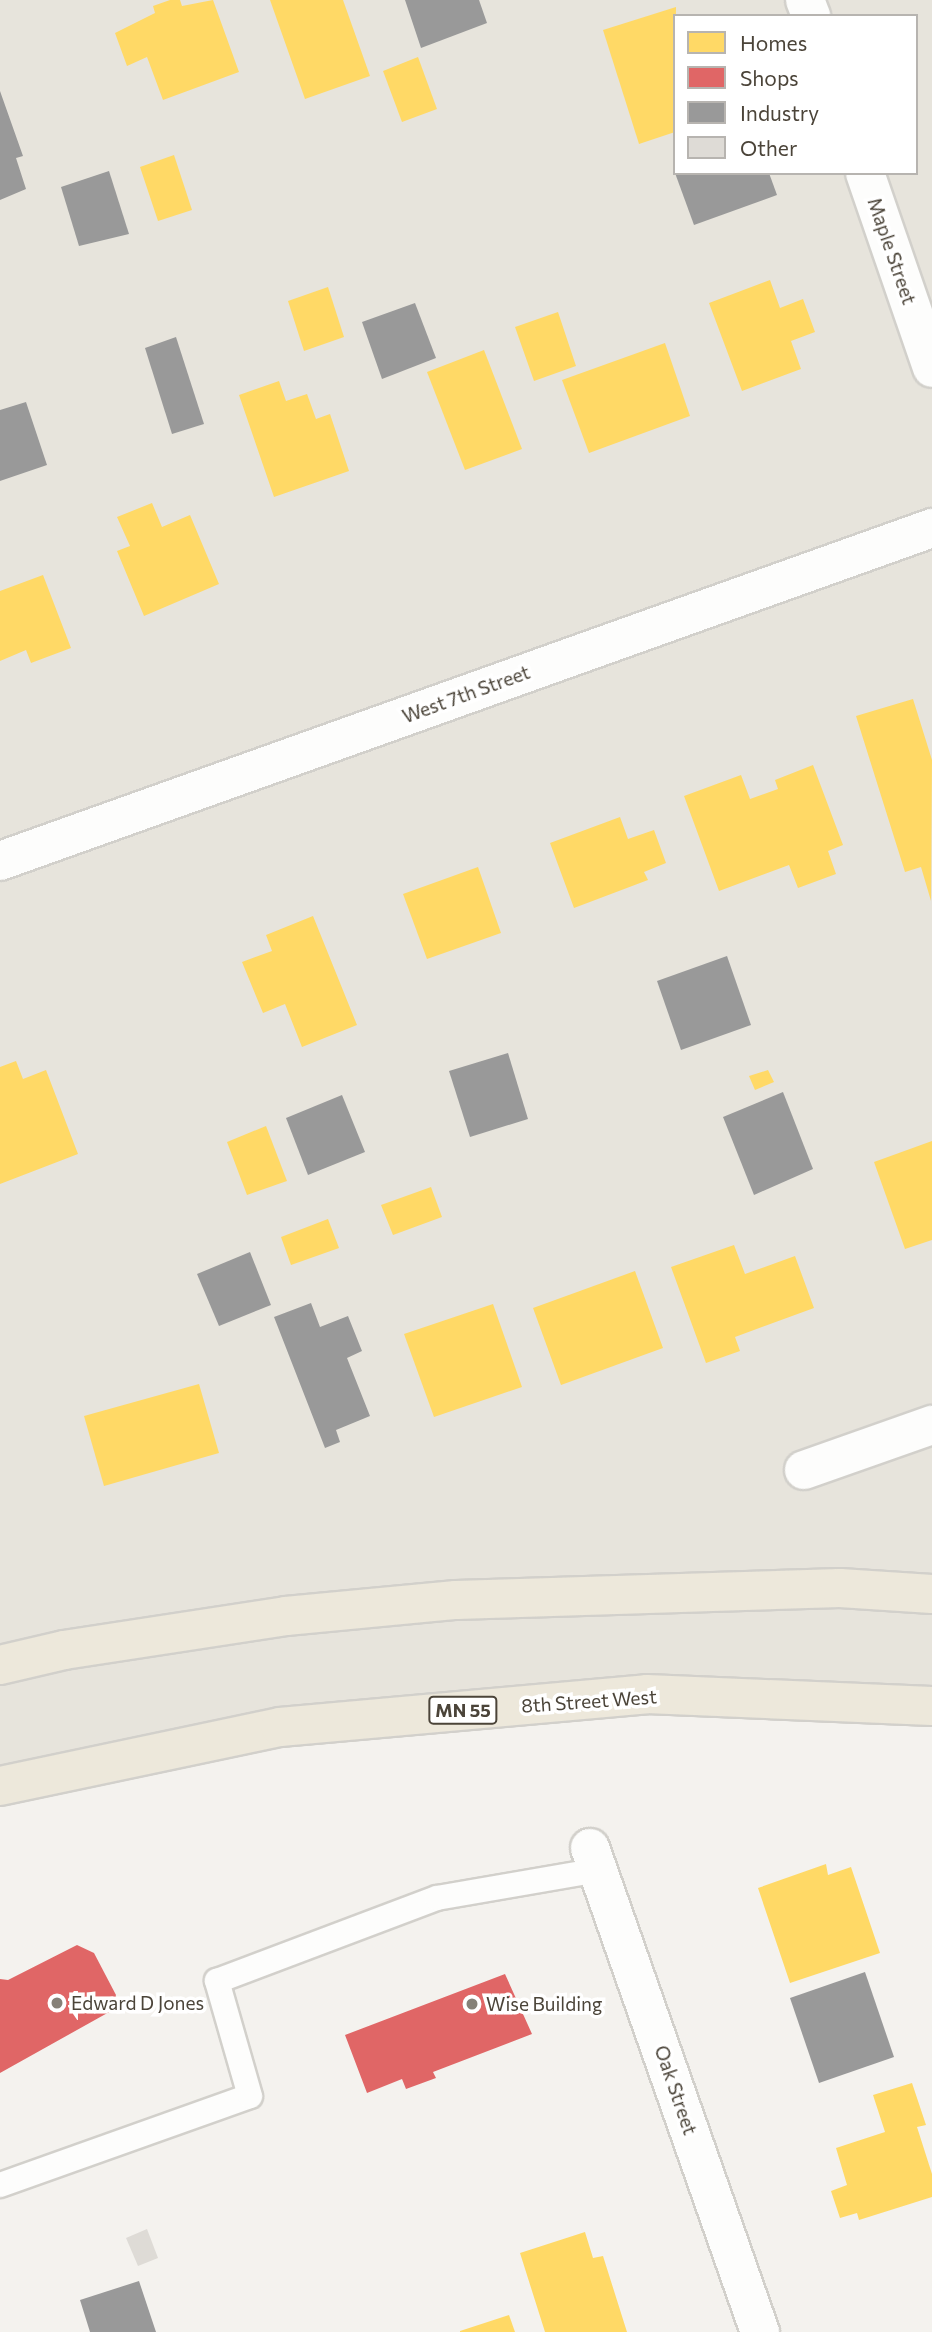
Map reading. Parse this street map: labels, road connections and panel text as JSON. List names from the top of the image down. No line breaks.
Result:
{"streets":{"highway":["8th Street West","MN 55"],"street":["Maple Street","West 7th Street","Oak Street"]},"places":["Edward D Jones","Wise Building"],"legend":["Homes","Shops","Industry","Other"]}
